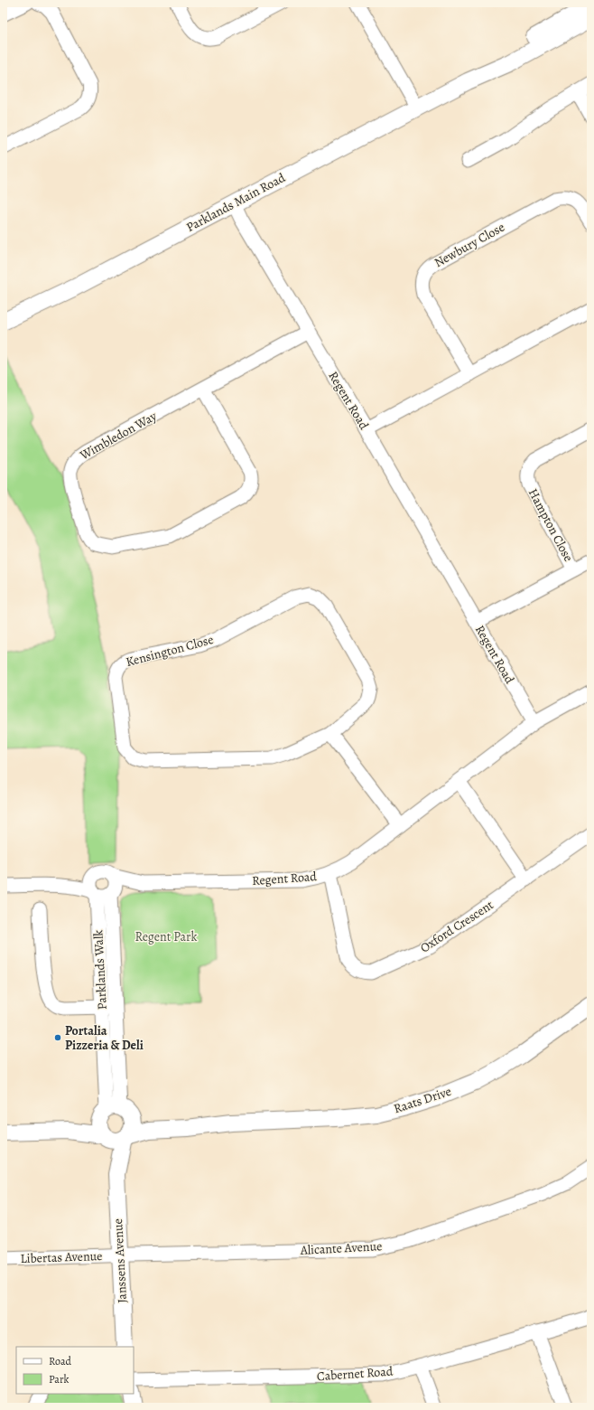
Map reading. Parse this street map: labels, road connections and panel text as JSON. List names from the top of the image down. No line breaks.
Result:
{"streets":{"street":["Parklands Main Road","Newbury Close","Regent Road","Wimbledon Way","Hampton Close","Kensington Close","Oxford Crescent","Parklands Walk","Raats Drive","Alicante Avenue","Libertas Avenue","Janssens Avenue","Cabernet Road"]},"crossings":[["Parklands Main Road","Regent Road"],["Regent Road","Wimbledon Way"],["Regent Road","Hampton Close"],["Regent Road","Oxford Crescent"],["Regent Road","Parklands Walk"],["Parklands Walk","Raats Drive"],["Parklands Walk","Janssens Avenue"],["Raats Drive","Janssens Avenue"],["Alicante Avenue","Libertas Avenue"],["Alicante Avenue","Janssens Avenue"],["Libertas Avenue","Janssens Avenue"]],"parks":["Regent Park"],"places":["Portalia Pizzeria & Deli"],"legend":["Road","Park"]}
